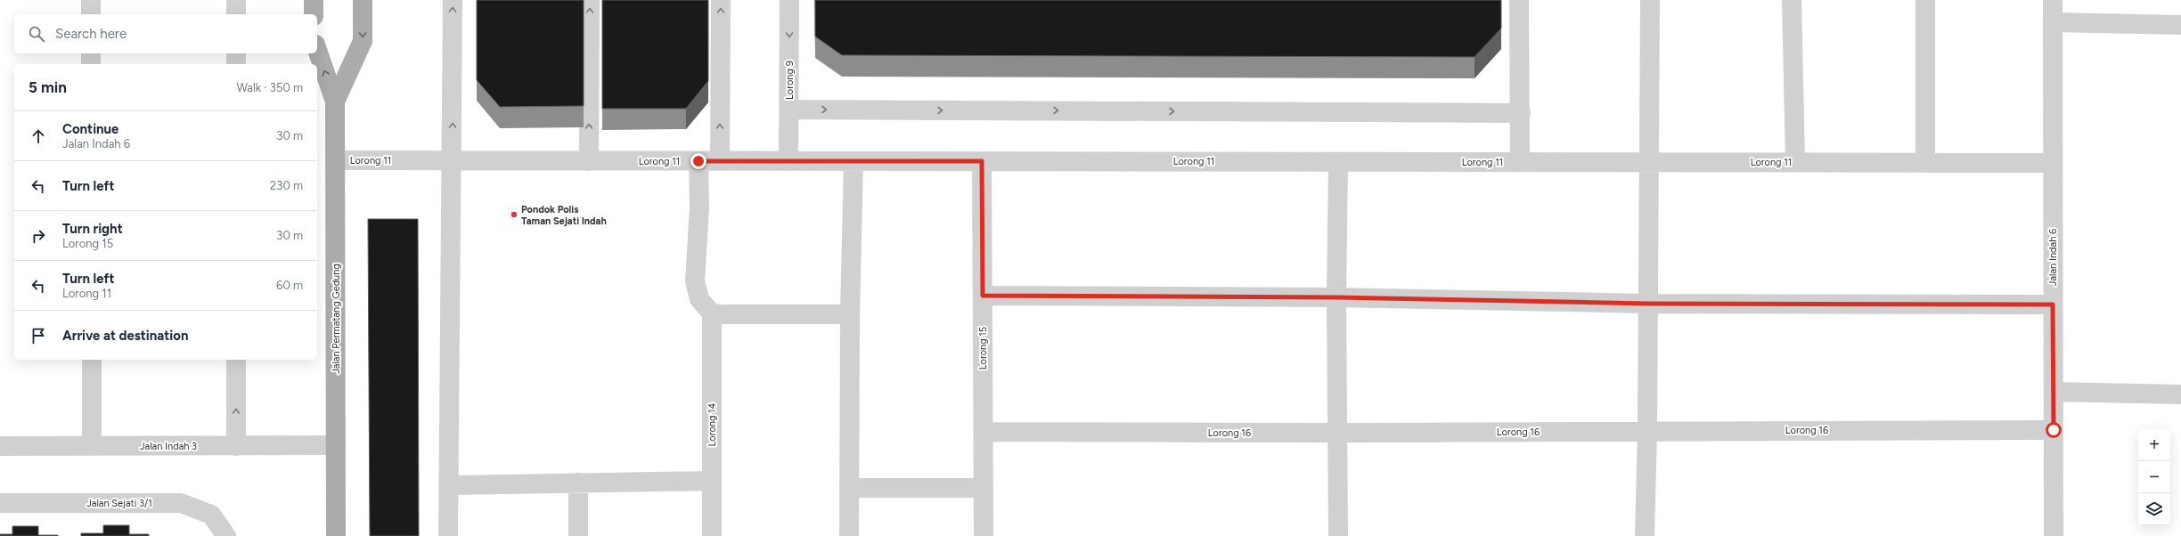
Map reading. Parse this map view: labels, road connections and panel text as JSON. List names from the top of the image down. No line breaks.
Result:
{"streets":{"main road":["Jalan Permatang Gedung"],"street":["Lorong 9","Lorong 11","Jalan Indah 6","Lorong 15","Lorong 14","Lorong 16","Jalan Indah 3","Jalan Sejati 3/1"]},"crossings":[["Lorong 9","Lorong 11"],["Lorong 11","Jalan Indah 6"],["Lorong 11","Jalan Permatang Gedung"],["Lorong 11","Lorong 15"],["Jalan Indah 6","Lorong 16"],["Jalan Permatang Gedung","Jalan Indah 3"],["Lorong 15","Lorong 16"]],"places":["Pondok Polis Taman Sejati Indah"],"page":{"search":"Search here","heading":["5 min","Walk · 350 m"],"list":[["Continue","Jalan Indah 6","30 m"],["Turn left","230 m"],["Turn right","Lorong 15","30 m"],["Turn left","Lorong 11","60 m"],"Arrive at destination"],"map_buttons":["+","−"]}}
